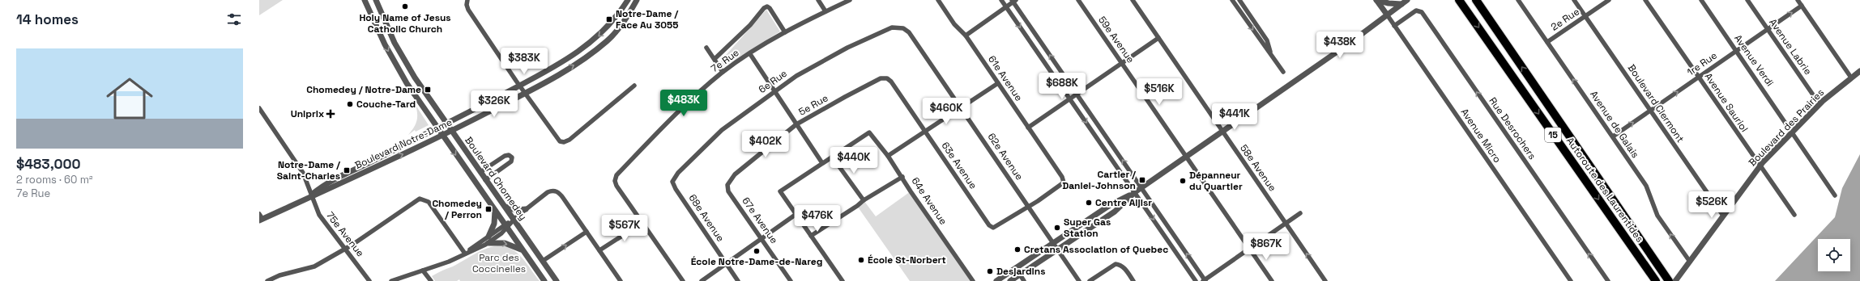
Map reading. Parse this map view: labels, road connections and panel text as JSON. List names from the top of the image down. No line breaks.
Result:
{"streets":{"highway":["15","Autoroute des Laurentides"],"street":["2e Rue","59e Avenue","Avenue Labrie","7e Rue","Avenue Verdi","1re Rue","61e Avenue","6e Rue","Avenue Sauriol","Boulevard Clermont","5e Rue","Avenue de Galais","Boulevard des Prairies","Rue Desrochers","Avenue Micro","Boulevard Notre-Dame","62e Avenue","63e Avenue","58e Avenue","Boulevard Chomedey","64e Avenue","68e Avenue","67e Avenue","75e Avenue"]},"crossings":[["2e Rue","Boulevard Clermont"],["2e Rue","Avenue de Galais"],["Avenue Labrie","1re Rue"],["Avenue Labrie","Boulevard des Prairies"],["Avenue Verdi","1re Rue"],["Avenue Verdi","Boulevard des Prairies"],["1re Rue","Avenue Sauriol"],["1re Rue","Boulevard Clermont"],["1re Rue","Avenue de Galais"],["61e Avenue","62e Avenue"],["61e Avenue","63e Avenue"],["6e Rue","62e Avenue"],["6e Rue","68e Avenue"],["Avenue Sauriol","Boulevard des Prairies"],["Boulevard Clermont","Boulevard des Prairies"],["5e Rue","63e Avenue"],["5e Rue","67e Avenue"],["Avenue de Galais","Boulevard des Prairies"],["Rue Desrochers","Avenue Micro"],["Boulevard Notre-Dame","Boulevard Chomedey"],["Boulevard Notre-Dame","75e Avenue"],["62e Avenue","63e Avenue"]],"one_way":["1re Rue","Avenue de Galais","Rue Desrochers"],"parks":["Parc des Coccinelles"],"places":{"other":["Holy Name of Jesus Catholic Church","Couche-Tard","Dépanneur du Quartier","Centre Aljisr","Super Gas Station","Cretans Association of Quebec","École Notre-Dame-de-Nareg","École St-Norbert","Desjardins"],"transit":["Notre-Dame / Face Au 3055","Chomedey / Notre-Dame","Notre-Dame / Saint-Charles","Cartier / Daniel-Johnson","Chomedey / Perron"],"health":["Uniprix"]},"page":{"heading":"14 homes","price":["$438K","$383K","$688K","$516K","$483K","$326K","$460K","$441K","$402K","$440K","$526K","$476K","$567K","$867K"],"list":[{"name":"$483,000","note":"2 rooms · 60 m² · 7e Rue"}]}}
